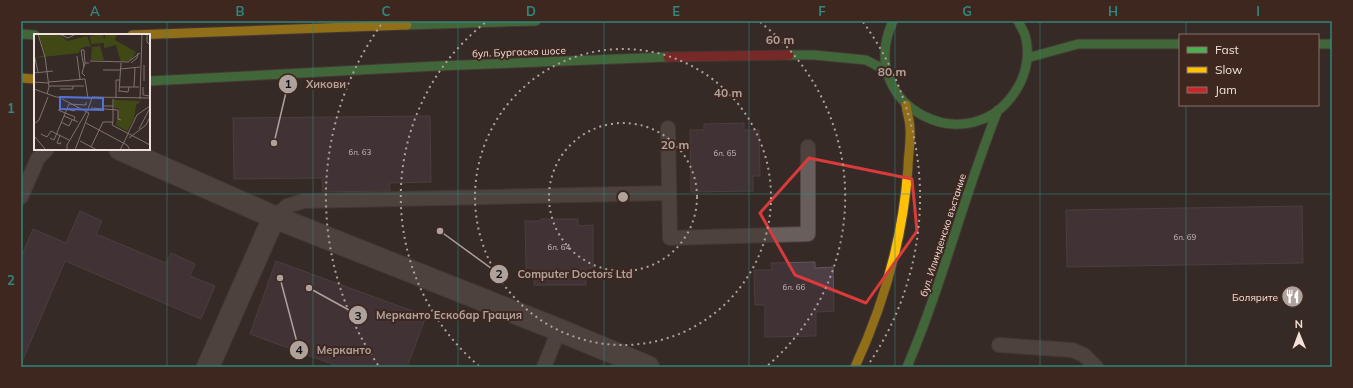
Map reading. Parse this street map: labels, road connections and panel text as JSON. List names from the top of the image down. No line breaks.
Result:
{"streets":{"main road":["бул. Бургаско шосе","бул. Илинденско въстание"]},"places":{"other":["Хикови","Computer Doctors Ltd","Мерканто","Мерканто Ескобар Грация"],"restaurant":["Болярите"]},"house_numbers":["бл. 63","бл. 65","бл. 69","бл. 64","бл. 66"],"legend":["Fast","Slow","Jam"],"north":"top","grid":{"columns":["A","B","C","D","E","F","G","H","I"],"rows":["1","2"]},"rings":["60 m","80 m","40 m","20 m"]}
